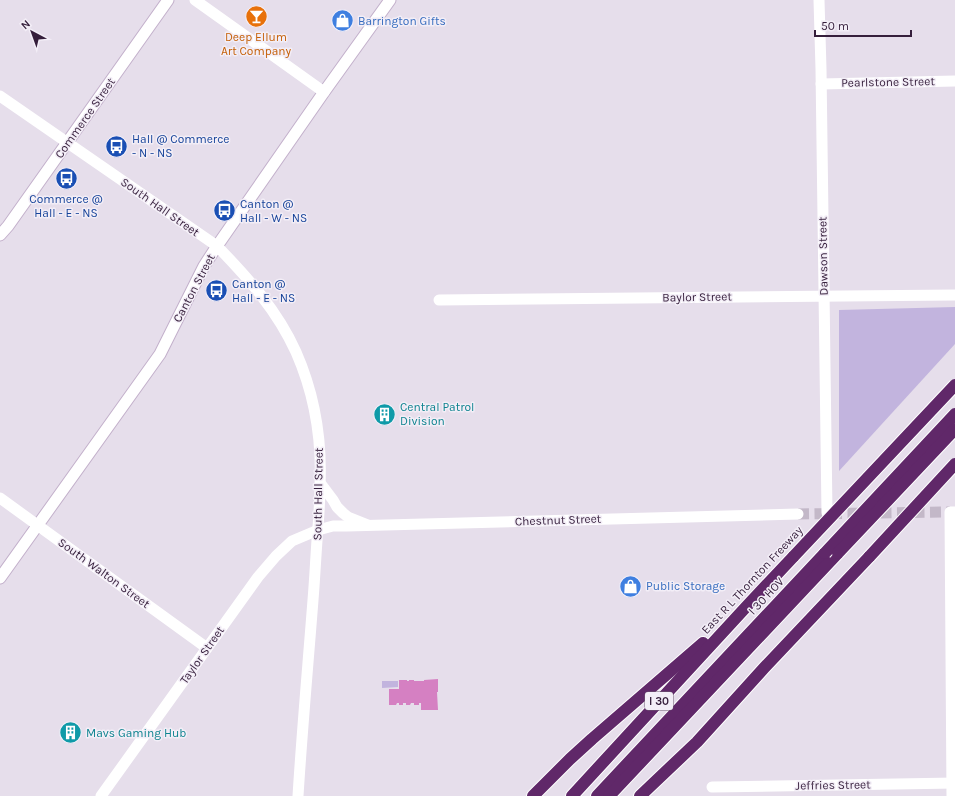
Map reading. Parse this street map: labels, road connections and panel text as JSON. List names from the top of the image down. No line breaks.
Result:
{"streets":{"highway":["East R L Thornton Freeway","I 30 HOV","I 30"],"street":["Pearlstone Street","Commerce Street","South Hall Street","Dawson Street","Canton Street","Baylor Street","Chestnut Street","South Walton Street","Taylor Street","Jeffries Street"]},"crossings":[["Pearlstone Street","Dawson Street"],["Commerce Street","South Hall Street"],["South Hall Street","Canton Street"],["South Hall Street","Chestnut Street"],["South Hall Street","Taylor Street"],["Dawson Street","Baylor Street"],["Canton Street","South Walton Street"],["Chestnut Street","Taylor Street"],["South Walton Street","Taylor Street"]],"places":{"bar":["Deep Ellum Art Company"],"shop":["Barrington Gifts","Public Storage"],"bus stop":["Hall @ Commerce - N - NS","Commerce @ Hall - E - NS","Canton @ Hall - W - NS","Canton @ Hall - E - NS"],"building":["Central Patrol Division","Mavs Gaming Hub"]},"scale_bar":"50 m","north":"top left"}
